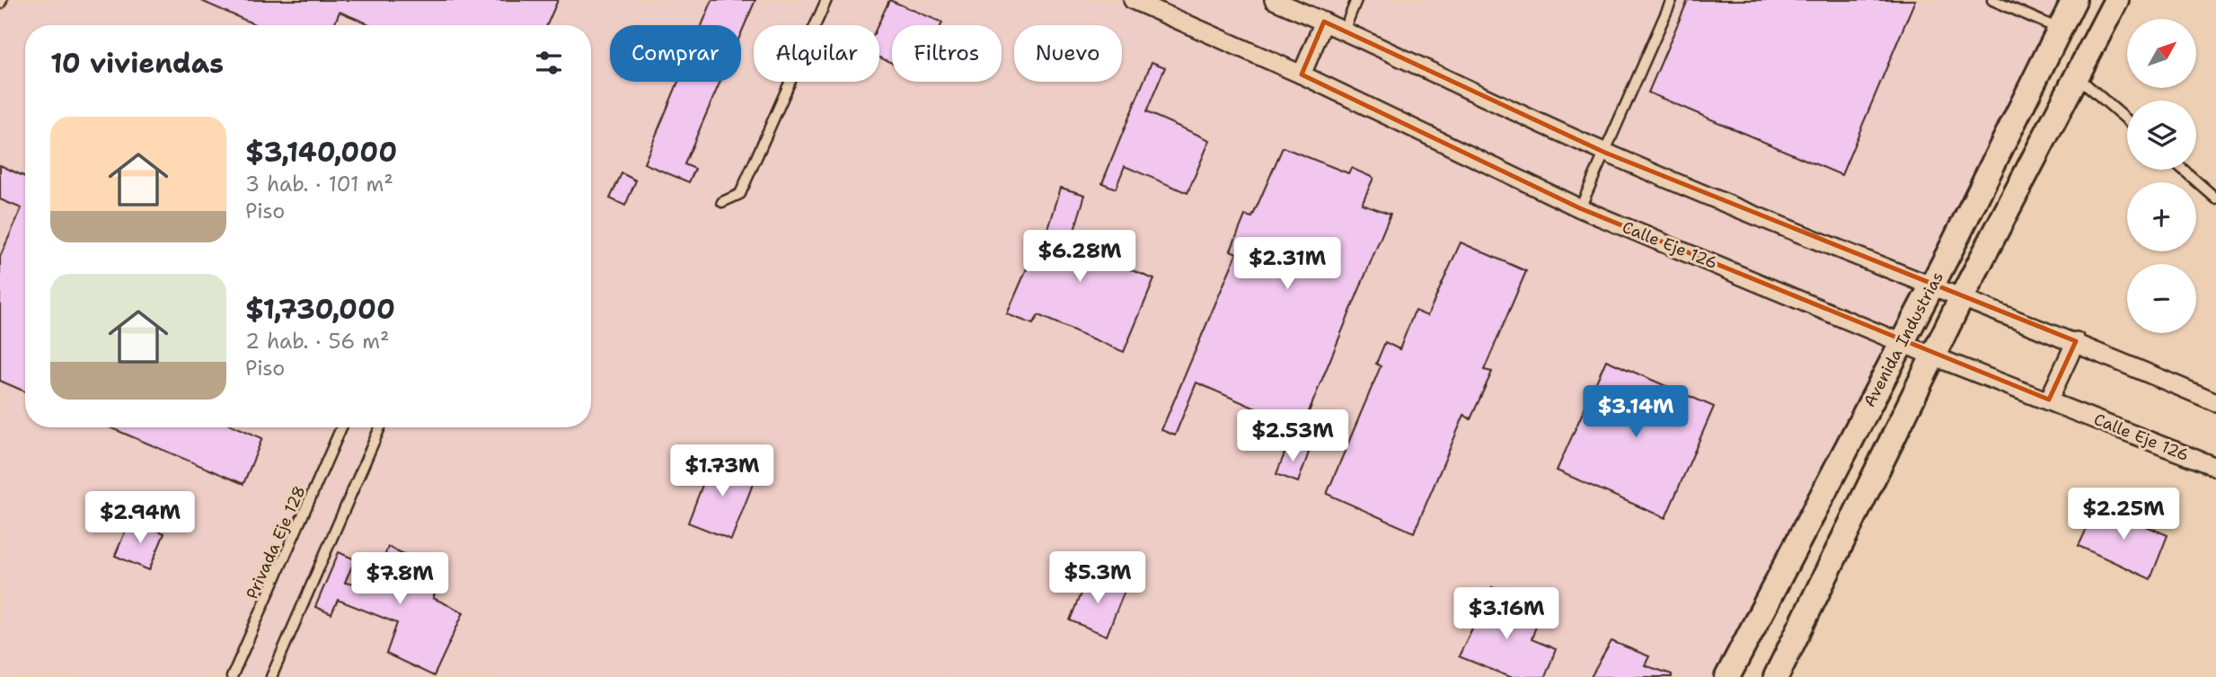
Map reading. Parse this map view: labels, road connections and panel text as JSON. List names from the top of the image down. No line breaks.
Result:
{"streets":{"main road":["Avenida Industrias"],"street":["Calle Eje 126"],"lane":["Privada Eje 128"]},"crossings":[["Calle Eje 126","Avenida Industrias"]],"north":"top right","page":{"map_buttons":["+","−"],"chip":["Comprar","Alquilar","Filtros","Nuevo"],"heading":"10 viviendas","list":[{"name":"$3,140,000","note":"3 hab. · 101 m² · Piso"},{"name":"$1,730,000","note":"2 hab. · 56 m² · Piso"}],"price":["$6.28M","$2.31M","$3.14M","$2.53M","$1.73M","$2.25M","$2.94M","$5.3M","$7.8M","$3.16M"]}}
